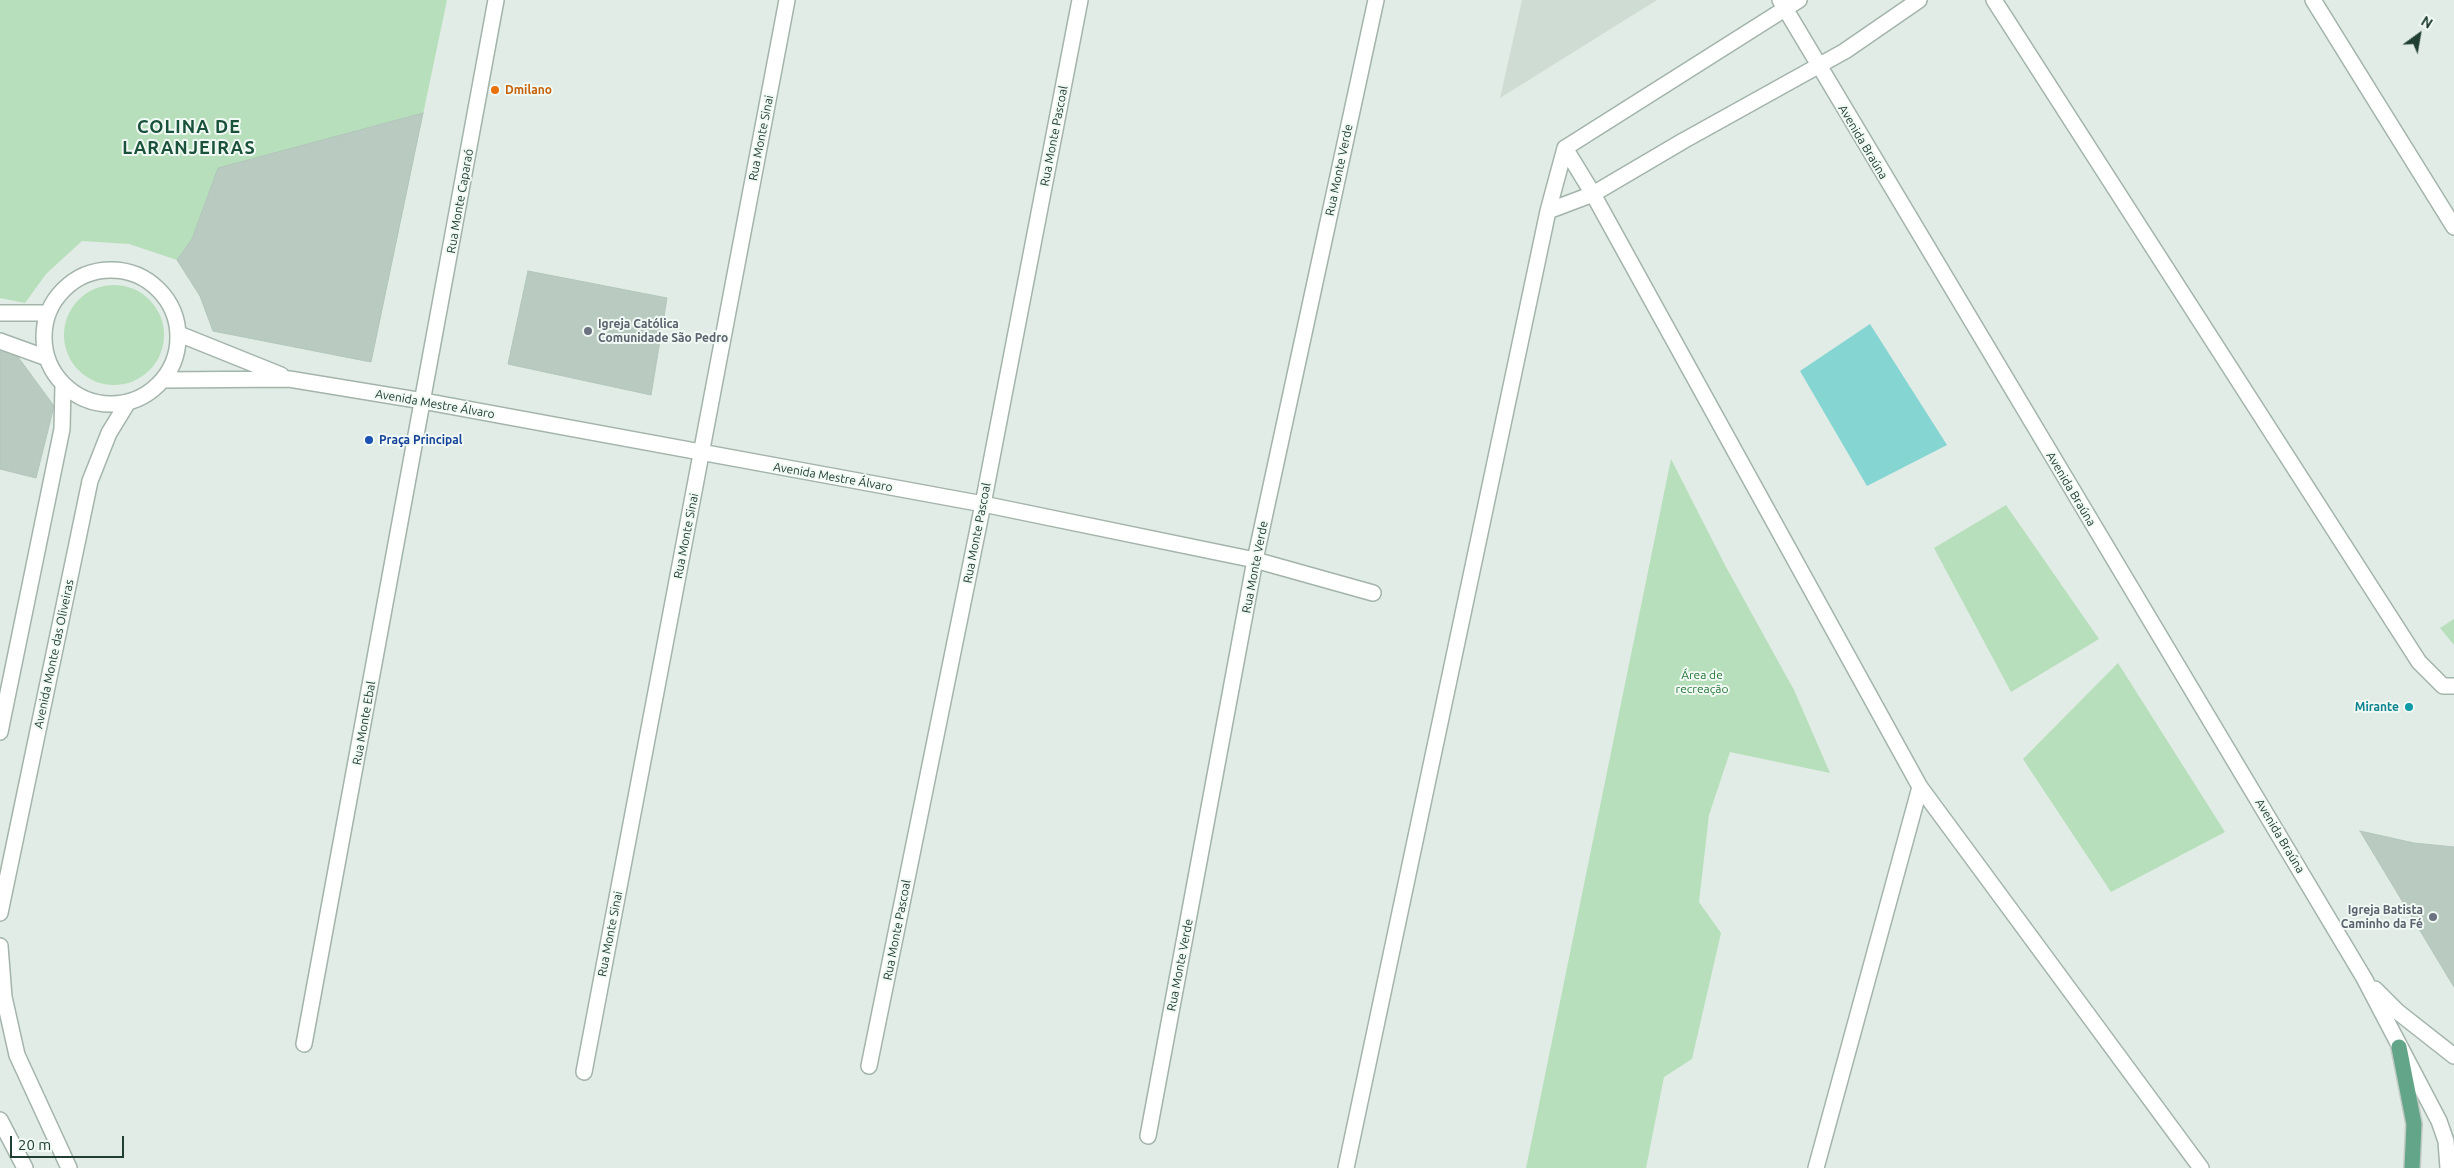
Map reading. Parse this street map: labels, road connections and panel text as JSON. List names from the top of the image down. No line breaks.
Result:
{"streets":{"street":["Rua Monte Pascoal","Rua Monte Sinai","Avenida Braúna","Rua Monte Verde","Rua Monte Caparaó","Avenida Mestre Álvaro","Avenida Monte das Oliveiras","Rua Monte Ebal"]},"crossings":[["Rua Monte Pascoal","Avenida Mestre Álvaro"],["Rua Monte Sinai","Avenida Mestre Álvaro"],["Rua Monte Verde","Avenida Mestre Álvaro"],["Rua Monte Caparaó","Avenida Mestre Álvaro"],["Rua Monte Caparaó","Rua Monte Ebal"],["Avenida Mestre Álvaro","Avenida Monte das Oliveiras"],["Avenida Mestre Álvaro","Rua Monte Ebal"]],"districts":["COLINA DE LARANJEIRAS"],"parks":["Área de recreação"],"places":["Dmilano","Igreja Católica Comunidade São Pedro","Praça Principal","Mirante","Igreja Batista Caminho da Fé"],"scale_bar":"20 m","north":"top right"}
